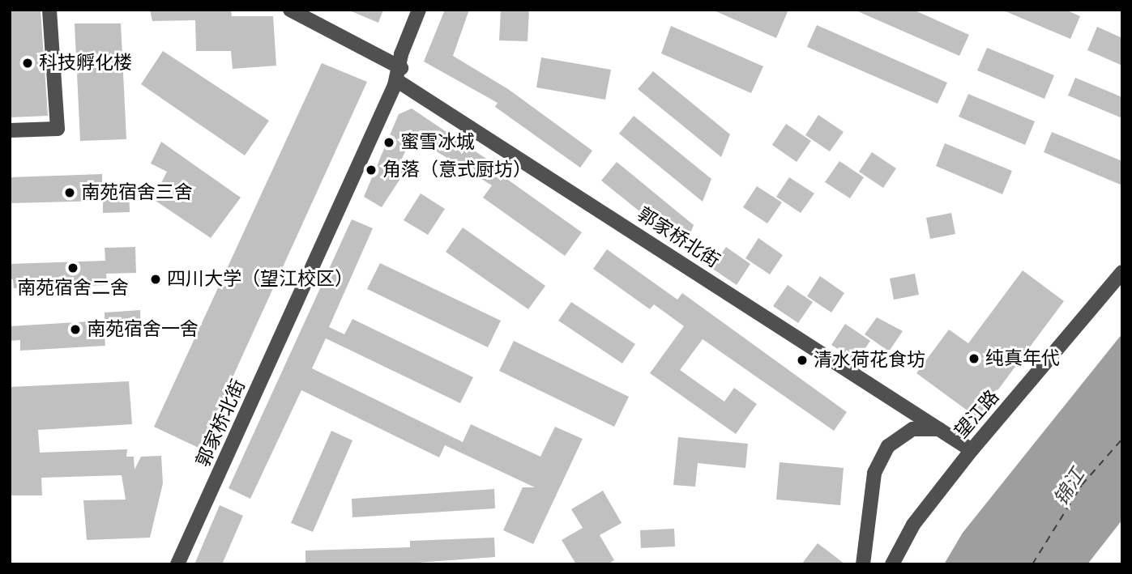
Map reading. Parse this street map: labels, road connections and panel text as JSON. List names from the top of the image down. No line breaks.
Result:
{"streets":{"street":["郭家桥北街","望江路"]},"crossings":[["郭家桥北街","望江路"]],"water":["锦江"],"places":["科技孵化楼","蜜雪冰城","角落（意式厨坊）","南苑宿舍三舍","南苑宿舍二舍","四川大学（望江校区）","南苑宿舍一舍","纯真年代","清水荷花食坊"]}
